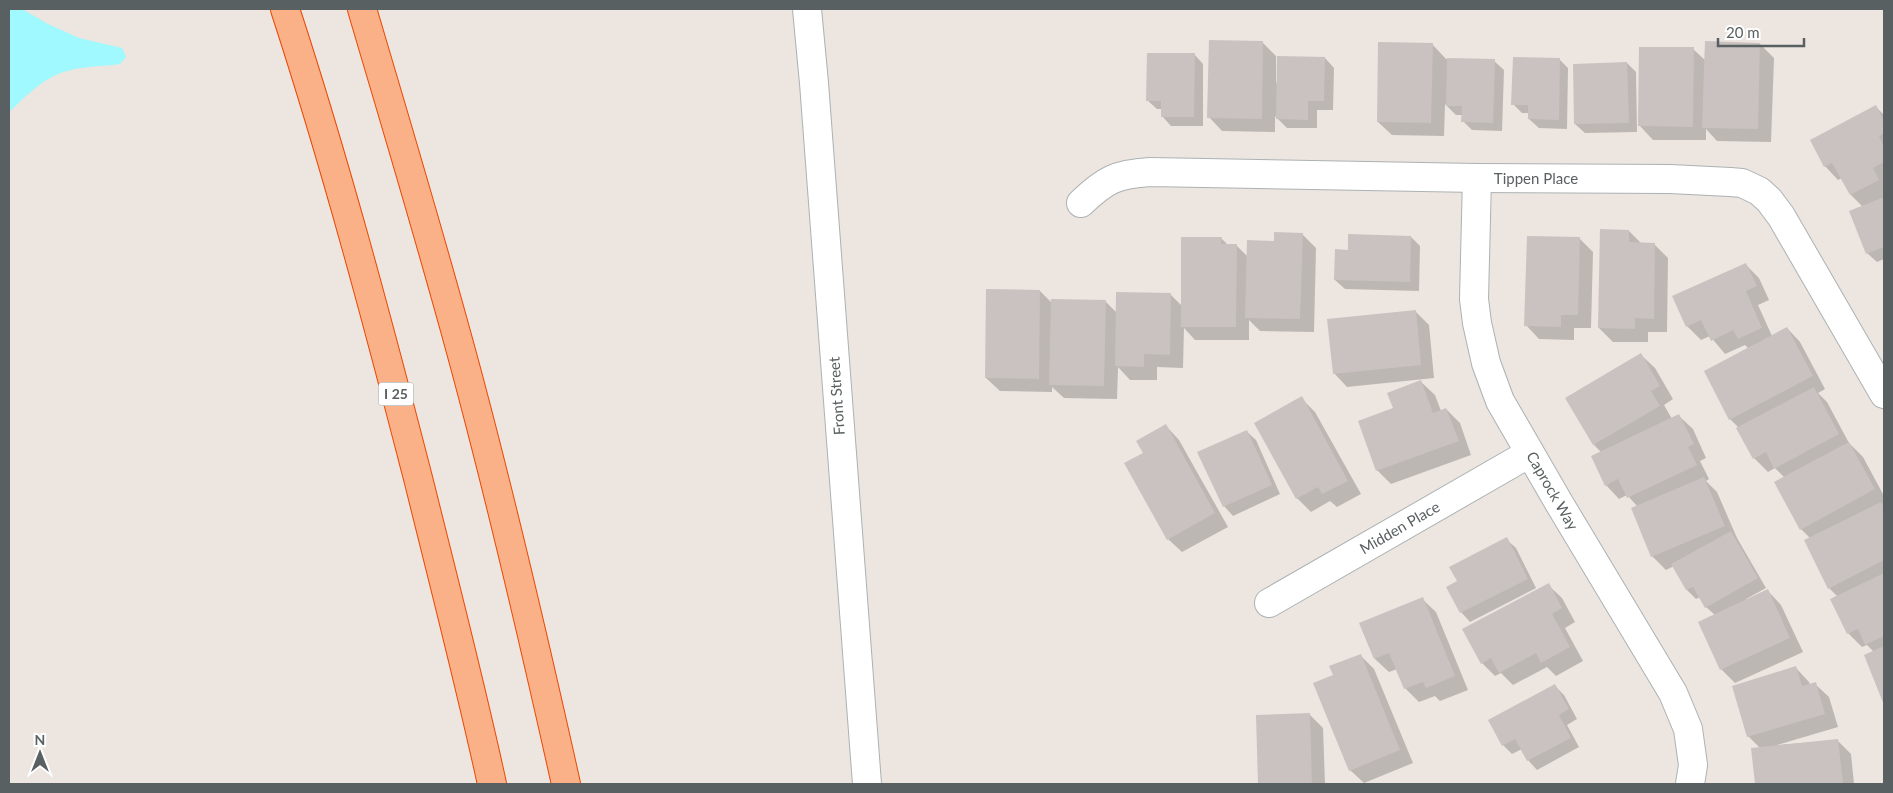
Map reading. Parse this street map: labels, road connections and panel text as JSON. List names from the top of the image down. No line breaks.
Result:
{"streets":{"highway":["I 25"],"street":["Tippen Place","Front Street","Caprock Way","Midden Place"]},"crossings":[["Tippen Place","Caprock Way"],["Caprock Way","Midden Place"]],"scale_bar":"20 m","north":"top"}
